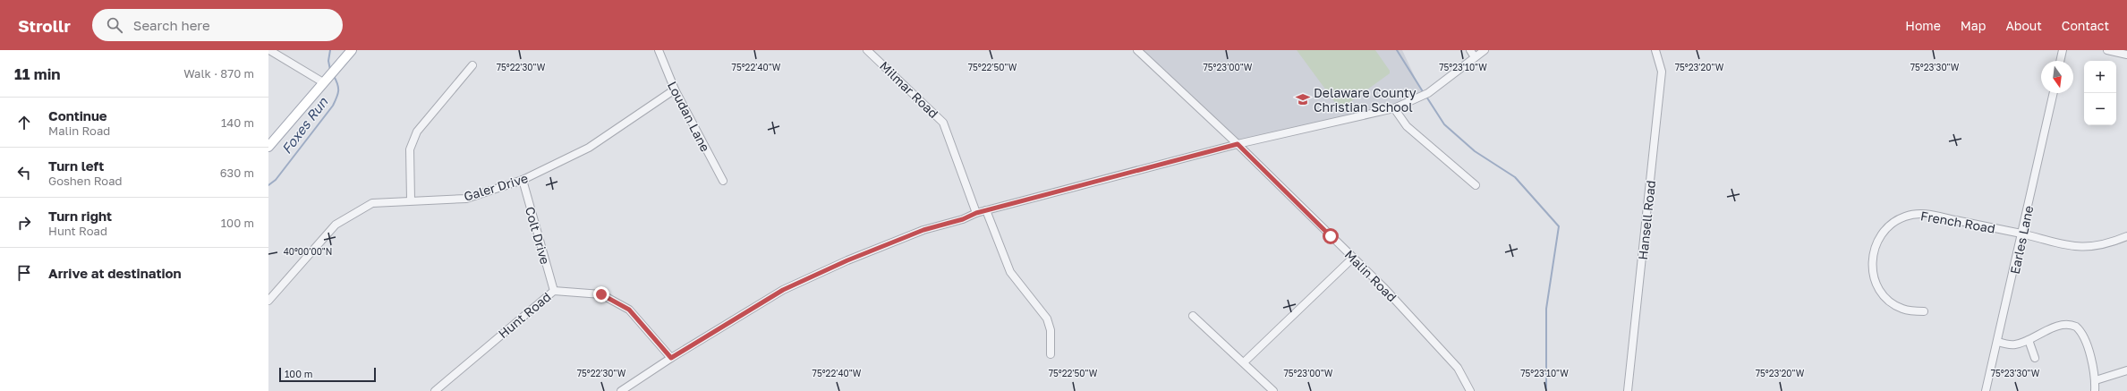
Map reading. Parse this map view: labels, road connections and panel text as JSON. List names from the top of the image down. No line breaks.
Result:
{"streets":{"street":["Milmar Road","Loudan Lane","Galer Drive","Hansell Road","French Road","Colt Drive","Earles Lane","Malin Road","Hunt Road"]},"crossings":[["Loudan Lane","Galer Drive"],["Galer Drive","Colt Drive"],["French Road","Earles Lane"],["Colt Drive","Hunt Road"]],"water":["Foxes Run"],"places":{"school or university":["Delaware County Christian School"]},"scale_bar":"100 m","north":"bottom","page":{"header":"Strollr","search":"Search here","nav":["Home","Map","About","Contact"],"heading":["11 min","Walk · 870 m"],"map_buttons":["+","−"],"list":[["Continue","Malin Road","140 m"],["Turn left","Goshen Road","630 m"],["Turn right","Hunt Road","100 m"],"Arrive at destination"],"scale":"100 m"},"coordinates":["75°22'30\"W","75°22'40\"W","75°22'50\"W","75°23'00\"W","75°23'10\"W","75°23'20\"W","75°23'30\"W","40°00'00\"N"]}
